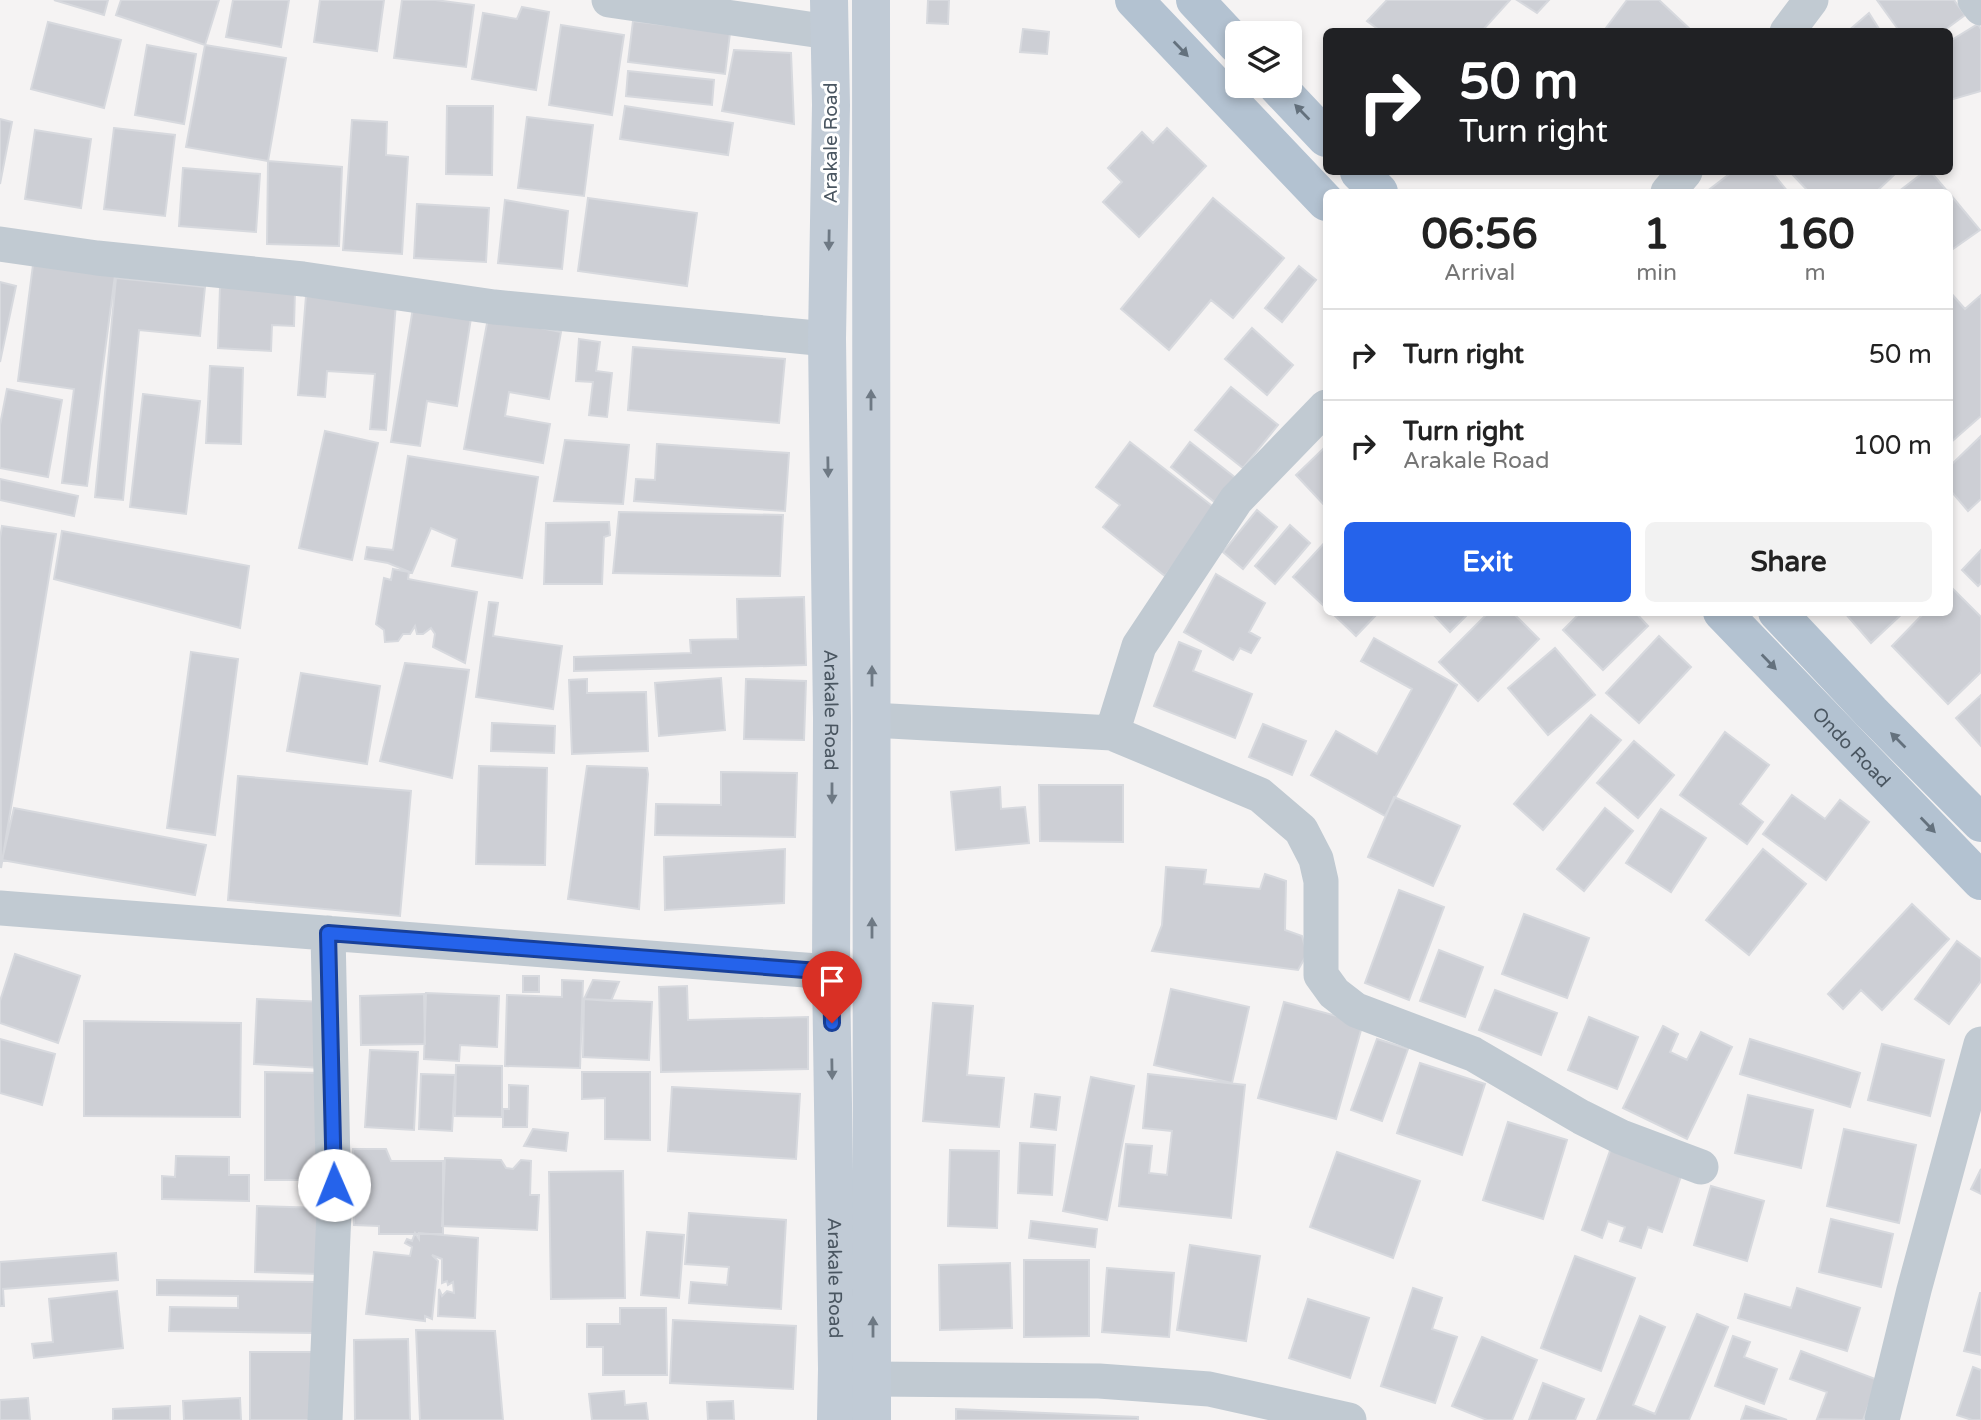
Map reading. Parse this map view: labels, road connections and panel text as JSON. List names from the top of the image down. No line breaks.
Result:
{"streets":{"main road":["Arakale Road","Ondo Road"]},"page":{"turn":["50 m","Turn right"],"eta":["06:56","Arrival","1","min","160","m"],"list":[{"name":"Turn right","value":"50 m"},{"name":"Turn right","note":"Arakale Road","value":"100 m"}],"buttons":["Exit","Share"]}}
